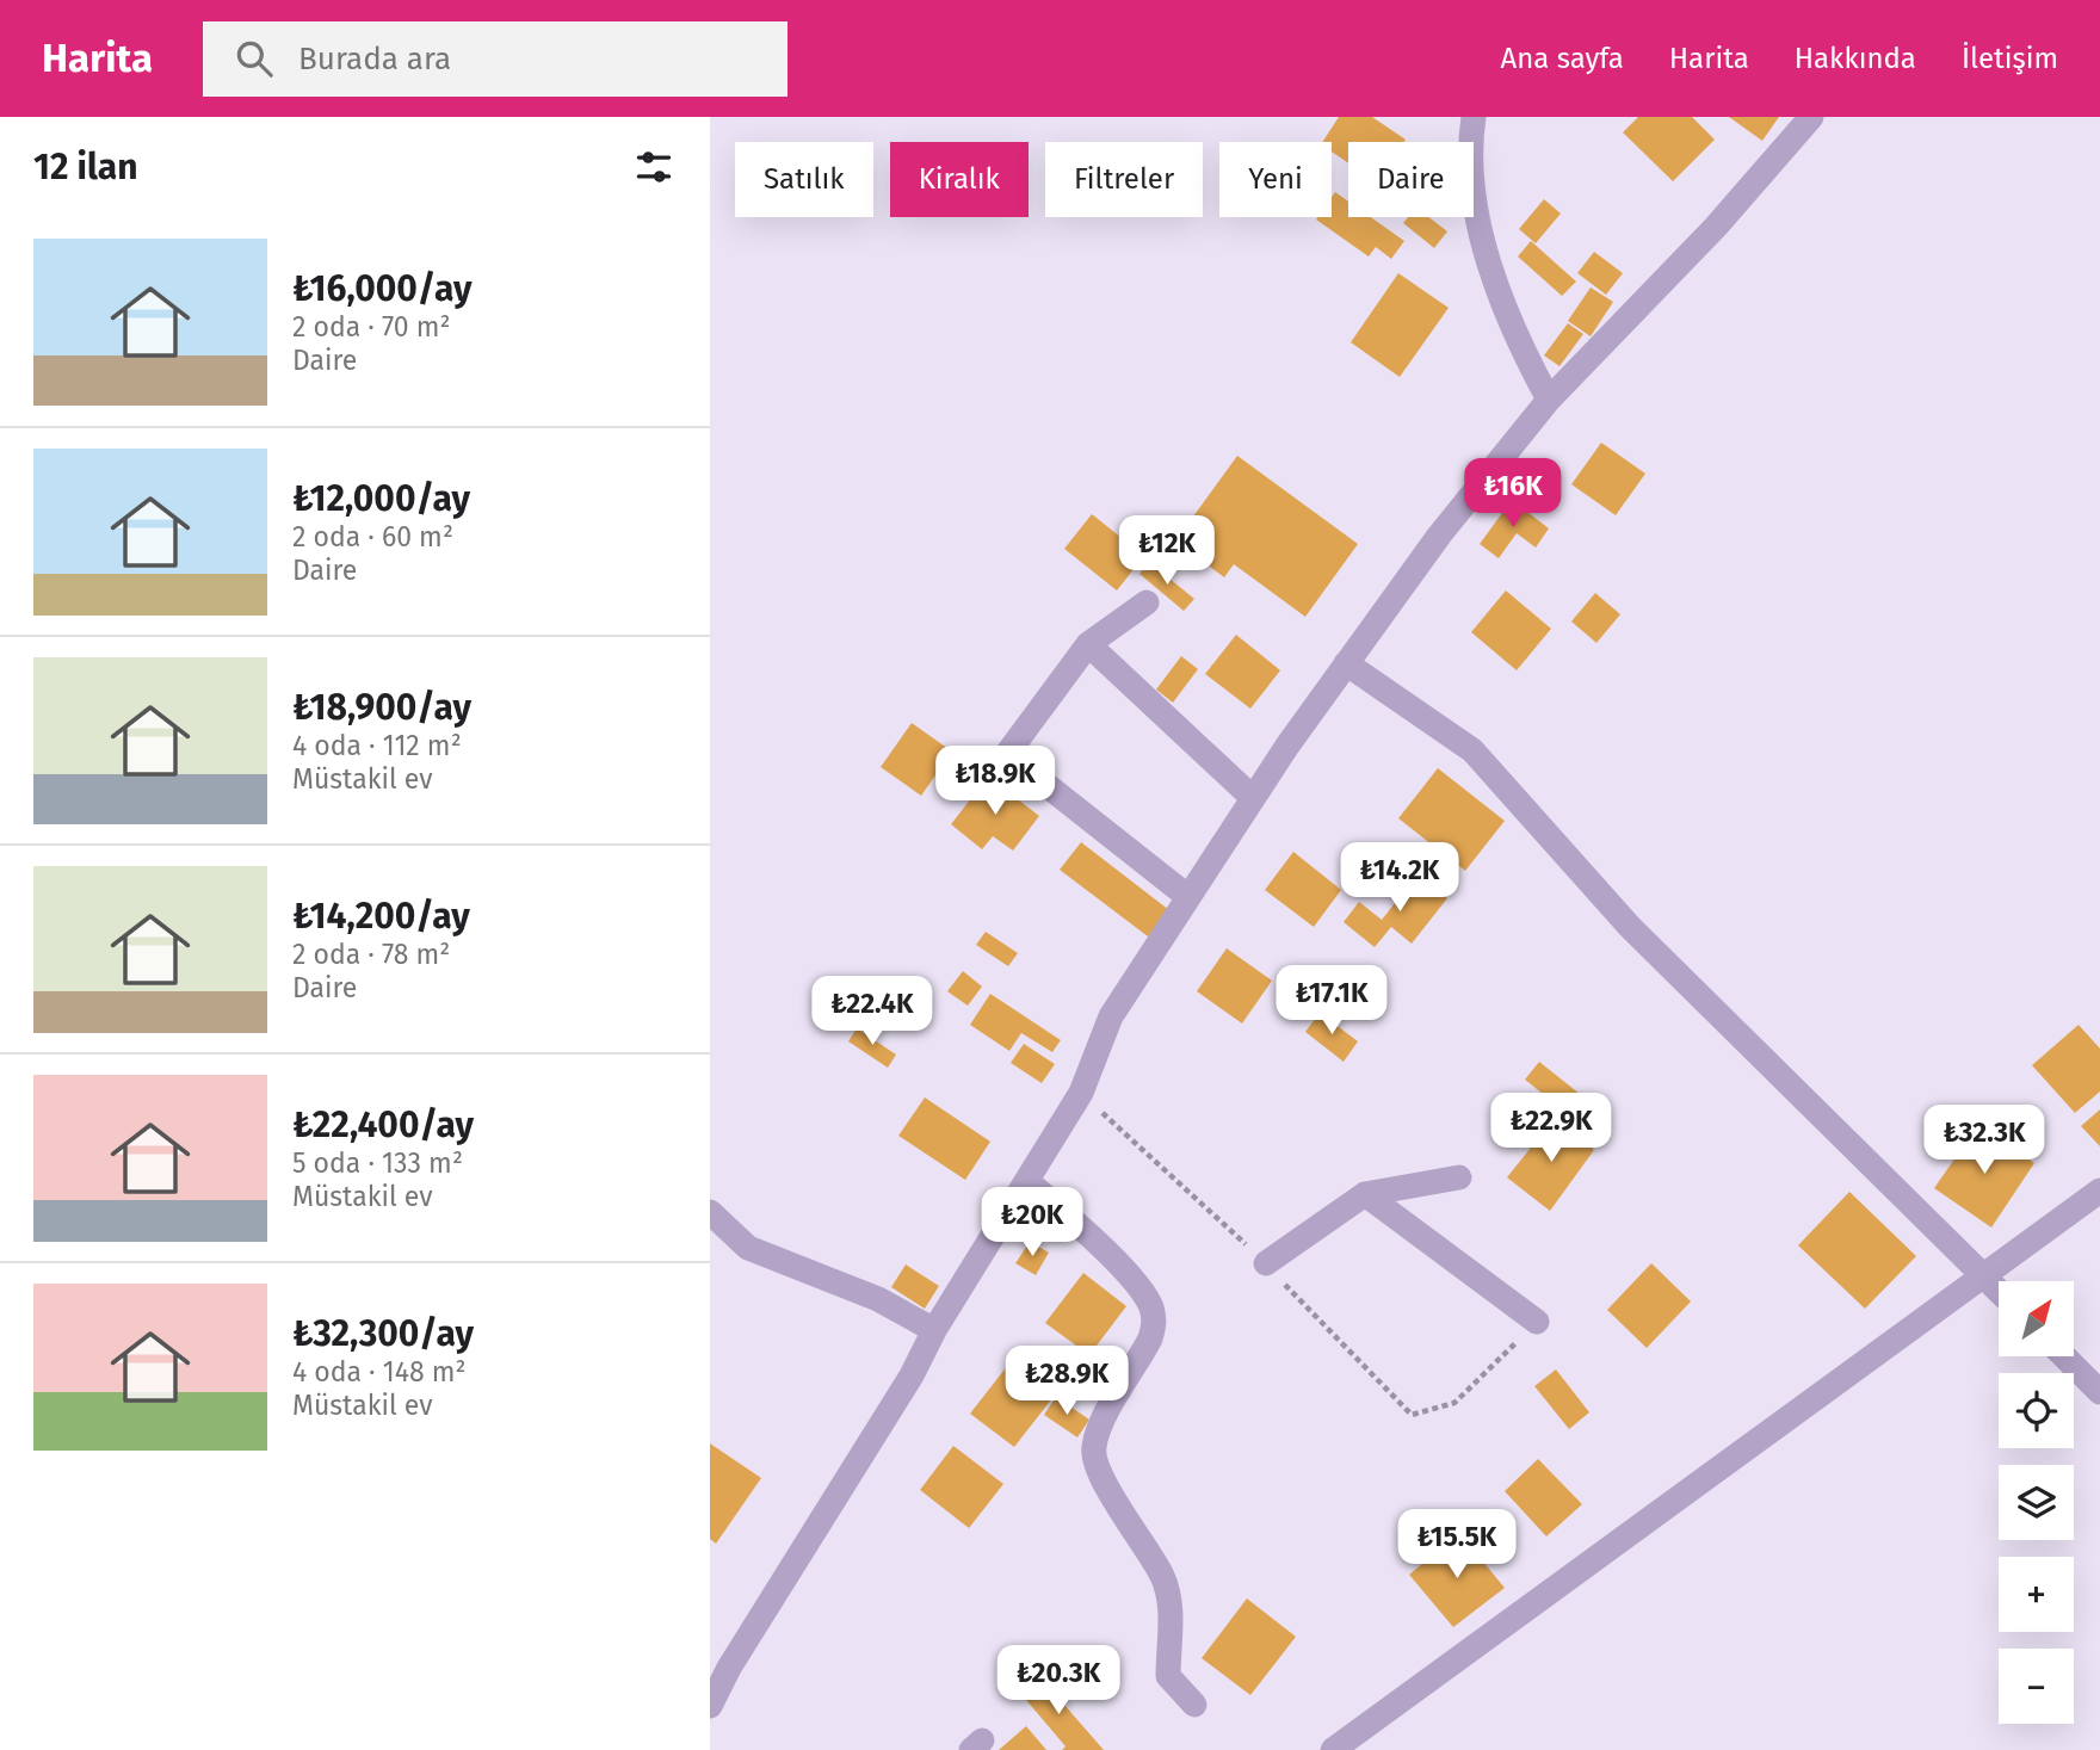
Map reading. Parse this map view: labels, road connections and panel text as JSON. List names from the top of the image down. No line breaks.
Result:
{"north":"top right","page":{"header":"Harita","search":"Burada ara","nav":["Ana sayfa","Harita","Hakkında","İletişim"],"heading":"12 ilan","chip":["Satılık","Kiralık","Filtreler","Yeni","Daire"],"list":[{"name":"₺16,000/ay","note":"2 oda · 70 m² · Daire"},{"name":"₺12,000/ay","note":"2 oda · 60 m² · Daire"},{"name":"₺18,900/ay","note":"4 oda · 112 m² · Müstakil ev"},{"name":"₺14,200/ay","note":"2 oda · 78 m² · Daire"},{"name":"₺22,400/ay","note":"5 oda · 133 m² · Müstakil ev"},{"name":"₺32,300/ay","note":"4 oda · 148 m² · Müstakil ev"}],"price":["₺16K","₺12K","₺18.9K","₺14.2K","₺17.1K","₺22.4K","₺22.9K","₺32.3K","₺20K","₺28.9K","₺15.5K","₺20.3K"],"map_buttons":["+","−"]}}
